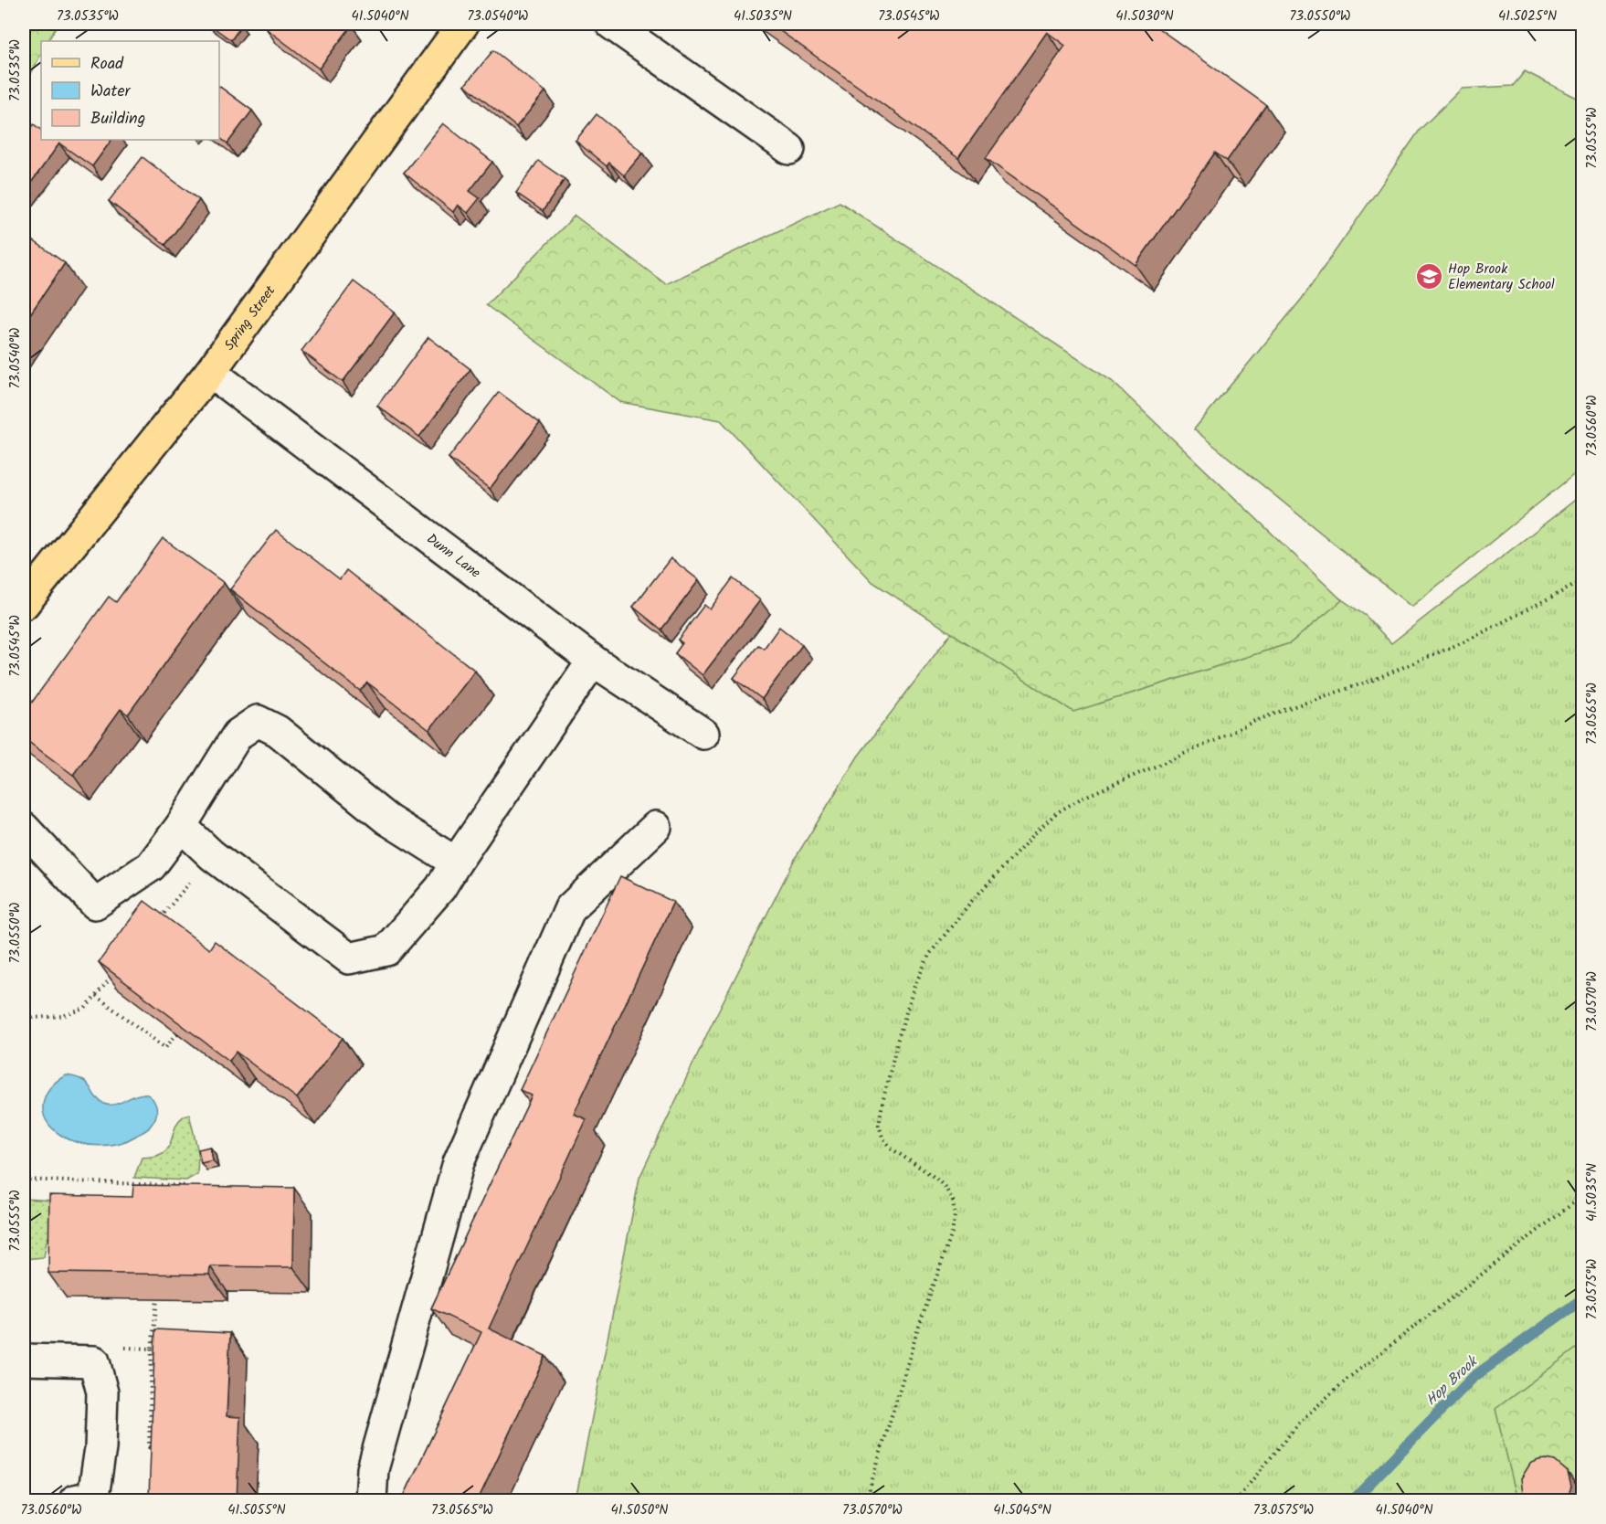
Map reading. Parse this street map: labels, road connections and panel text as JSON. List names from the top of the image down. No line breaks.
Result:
{"streets":{"main road":["Spring Street"],"street":["Dunn Lane"]},"crossings":[["Spring Street","Dunn Lane"]],"water":["Hop Brook"],"places":{"school or university":["Hop Brook Elementary School"]},"legend":["Road","Water","Building"],"coordinates":["73.0535°W","41.5040°N","73.0540°W","41.5035°N","73.0545°W","41.5030°N","73.0550°W","41.5025°N","73.0555°W","73.0560°W","73.0565°W","73.0570°W","73.0575°W","41.5055°N","41.5050°N","41.5045°N"]}
